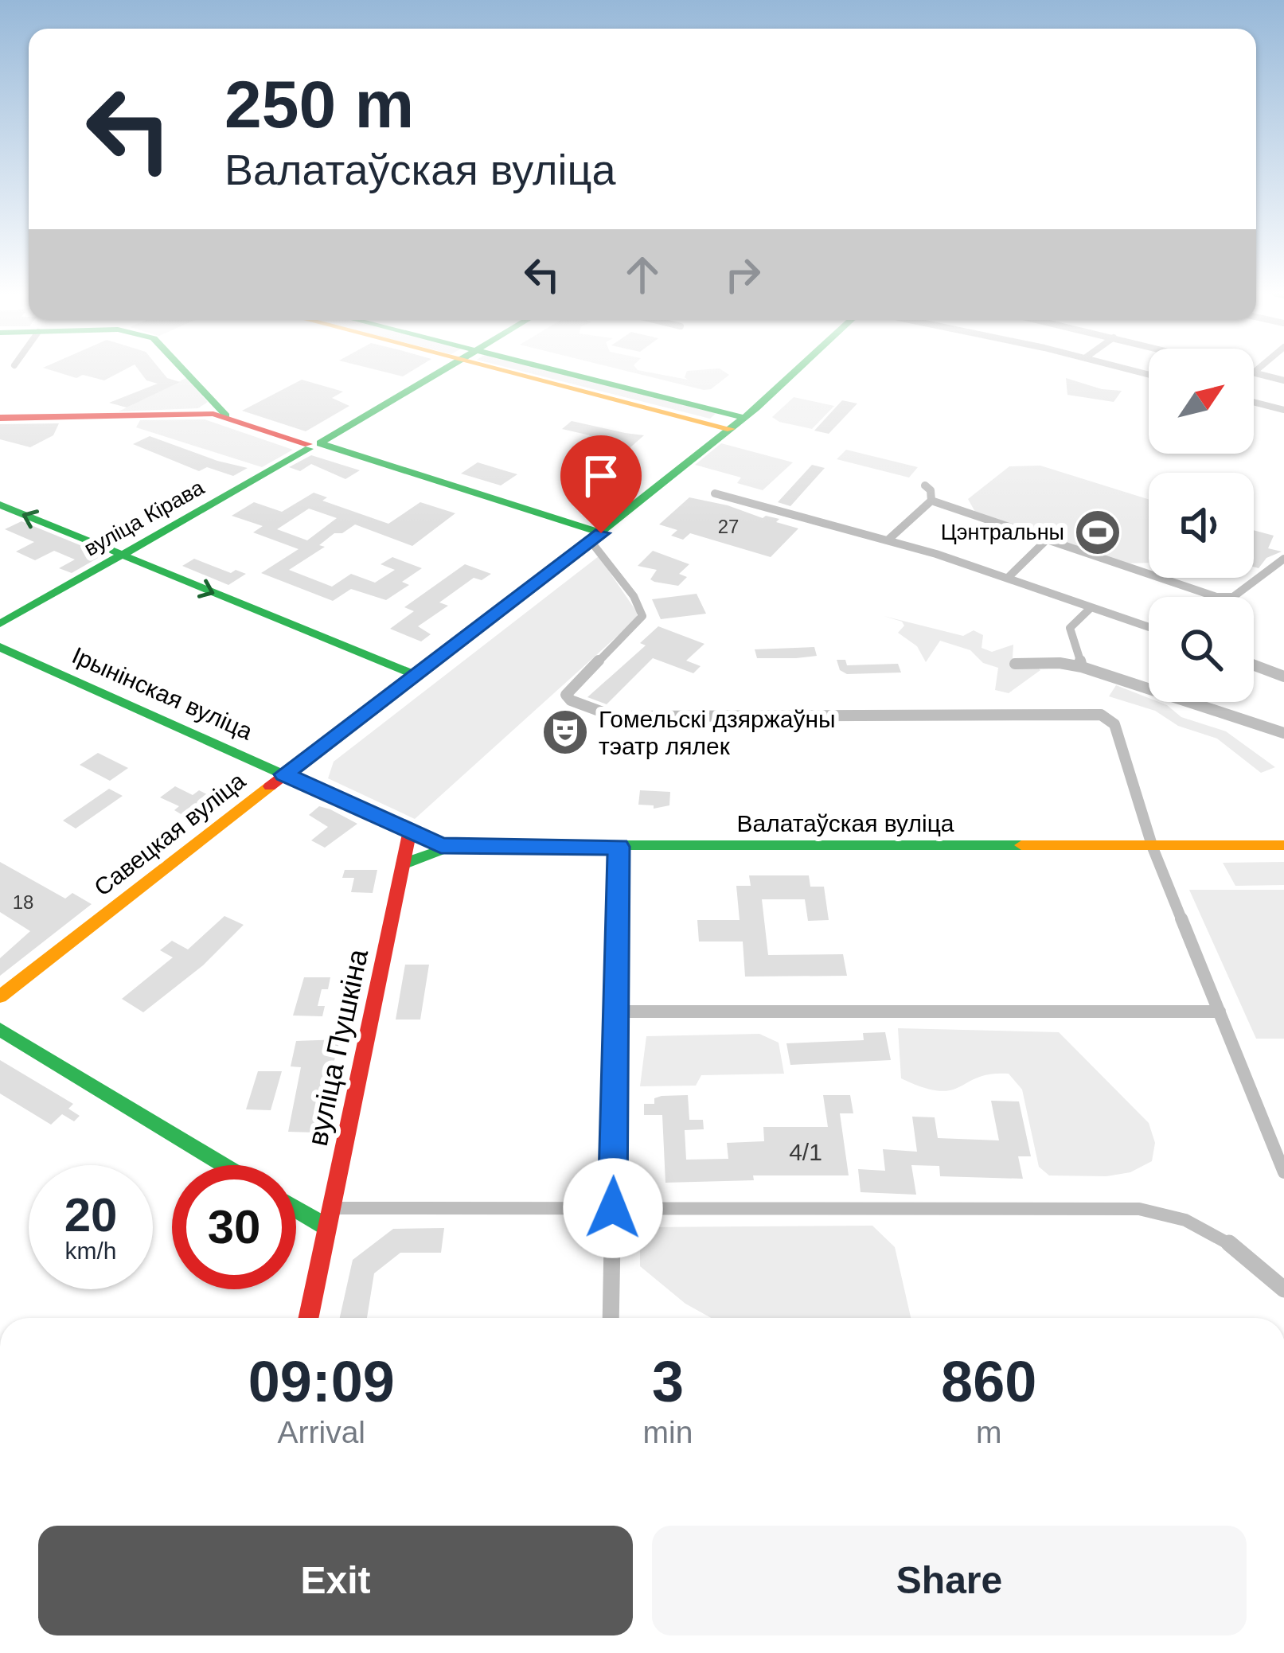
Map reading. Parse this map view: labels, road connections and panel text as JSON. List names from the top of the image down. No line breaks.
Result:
{"streets":{"street":["вуліца Кірава","Ірынінская вуліца","Валатаўская вуліца","Савецкая вуліца","вуліца Пушкіна"]},"crossings":[["Ірынінская вуліца","Валатаўская вуліца"],["Ірынінская вуліца","Савецкая вуліца"],["Ірынінская вуліца","вуліца Пушкіна"],["Валатаўская вуліца","вуліца Пушкіна"]],"places":{"sports":["Цэнтральны"],"theatre":["Гомельскі дзяржаўны тэатр лялек"]},"house_numbers":["27","18","4/1"],"north":"top right","page":{"turn":["250 m","Валатаўская вуліца"],"speed":"20 km/h","limit":"30","eta":["09:09","Arrival","3","min","860","m"],"buttons":["Exit","Share"]}}
